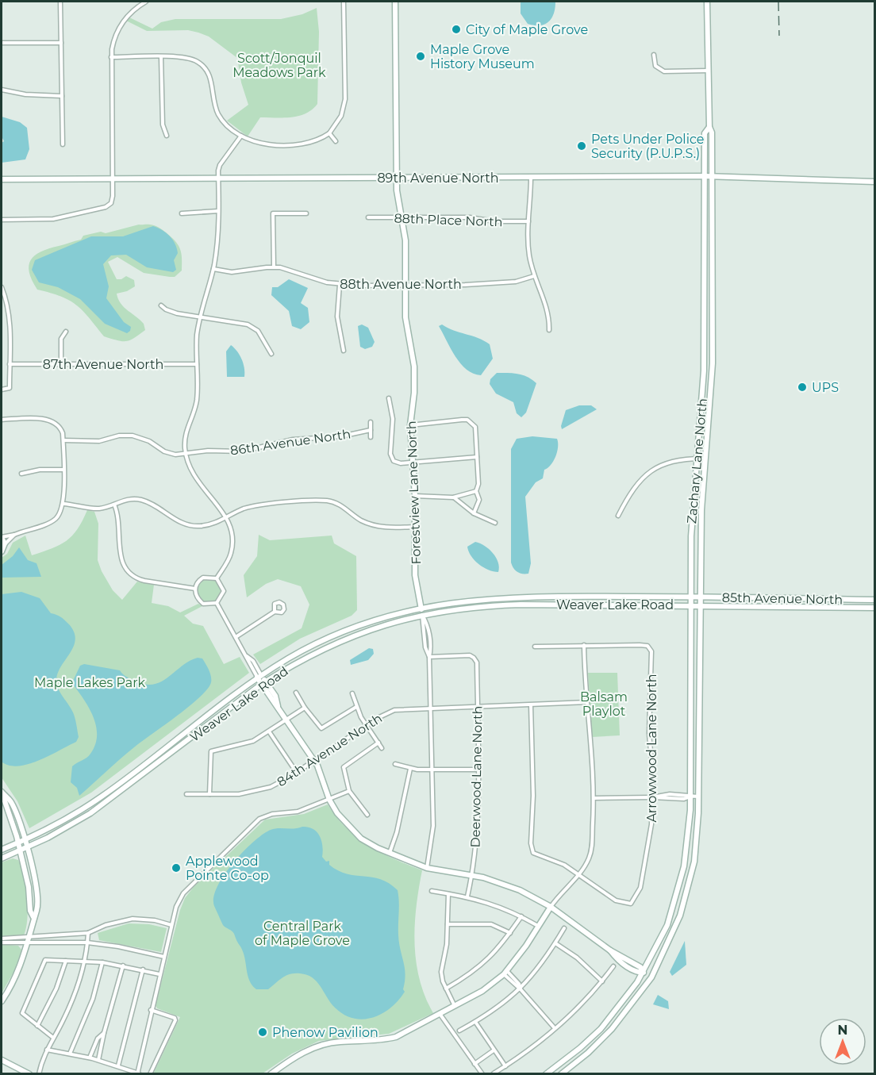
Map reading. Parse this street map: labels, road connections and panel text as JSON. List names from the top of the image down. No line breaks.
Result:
{"streets":{"main road":["89th Avenue North","Zachary Lane North","Forestview Lane North","85th Avenue North","Weaver Lake Road"],"street":["88th Place North","88th Avenue North","87th Avenue North","86th Avenue North","Arrowwood Lane North","84th Avenue North","Deerwood Lane North"]},"crossings":[["89th Avenue North","Zachary Lane North"],["89th Avenue North","Forestview Lane North"],["88th Place North","Forestview Lane North"],["88th Avenue North","Forestview Lane North"],["Zachary Lane North","85th Avenue North"],["Zachary Lane North","Weaver Lake Road"],["Forestview Lane North","Weaver Lake Road"],["Forestview Lane North","84th Avenue North"],["Forestview Lane North","Deerwood Lane North"],["85th Avenue North","Weaver Lake Road"],["84th Avenue North","Deerwood Lane North"]],"parks":["Scott/Jonquil Meadows Park","Maple Lakes Park","Balsam Playlot","Central Park of Maple Grove"],"places":["City of Maple Grove","Maple Grove History Museum","Pets Under Police Security (P.U.P.S.)","UPS","Applewood Pointe Co-op","Phenow Pavilion"],"north":"top"}
